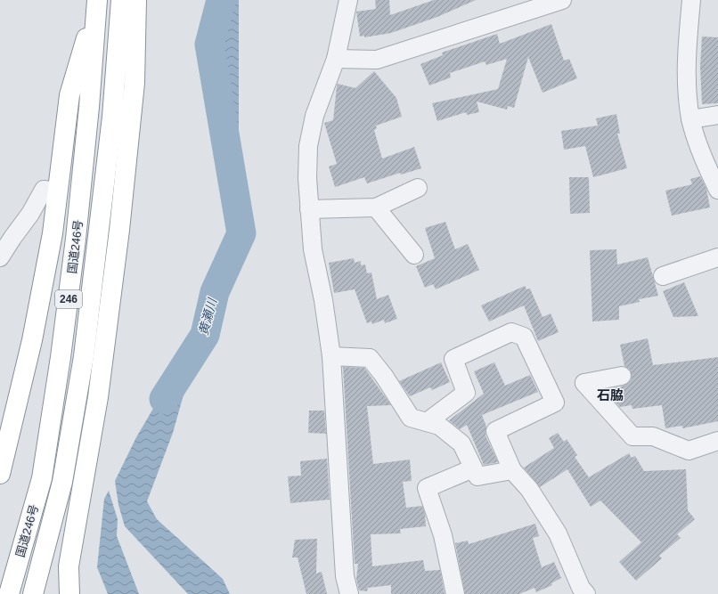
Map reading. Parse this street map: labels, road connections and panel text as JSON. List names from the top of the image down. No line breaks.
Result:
{"streets":{"highway":["国道246号","246"]},"districts":["石脇"],"water":["黄瀬川"]}
